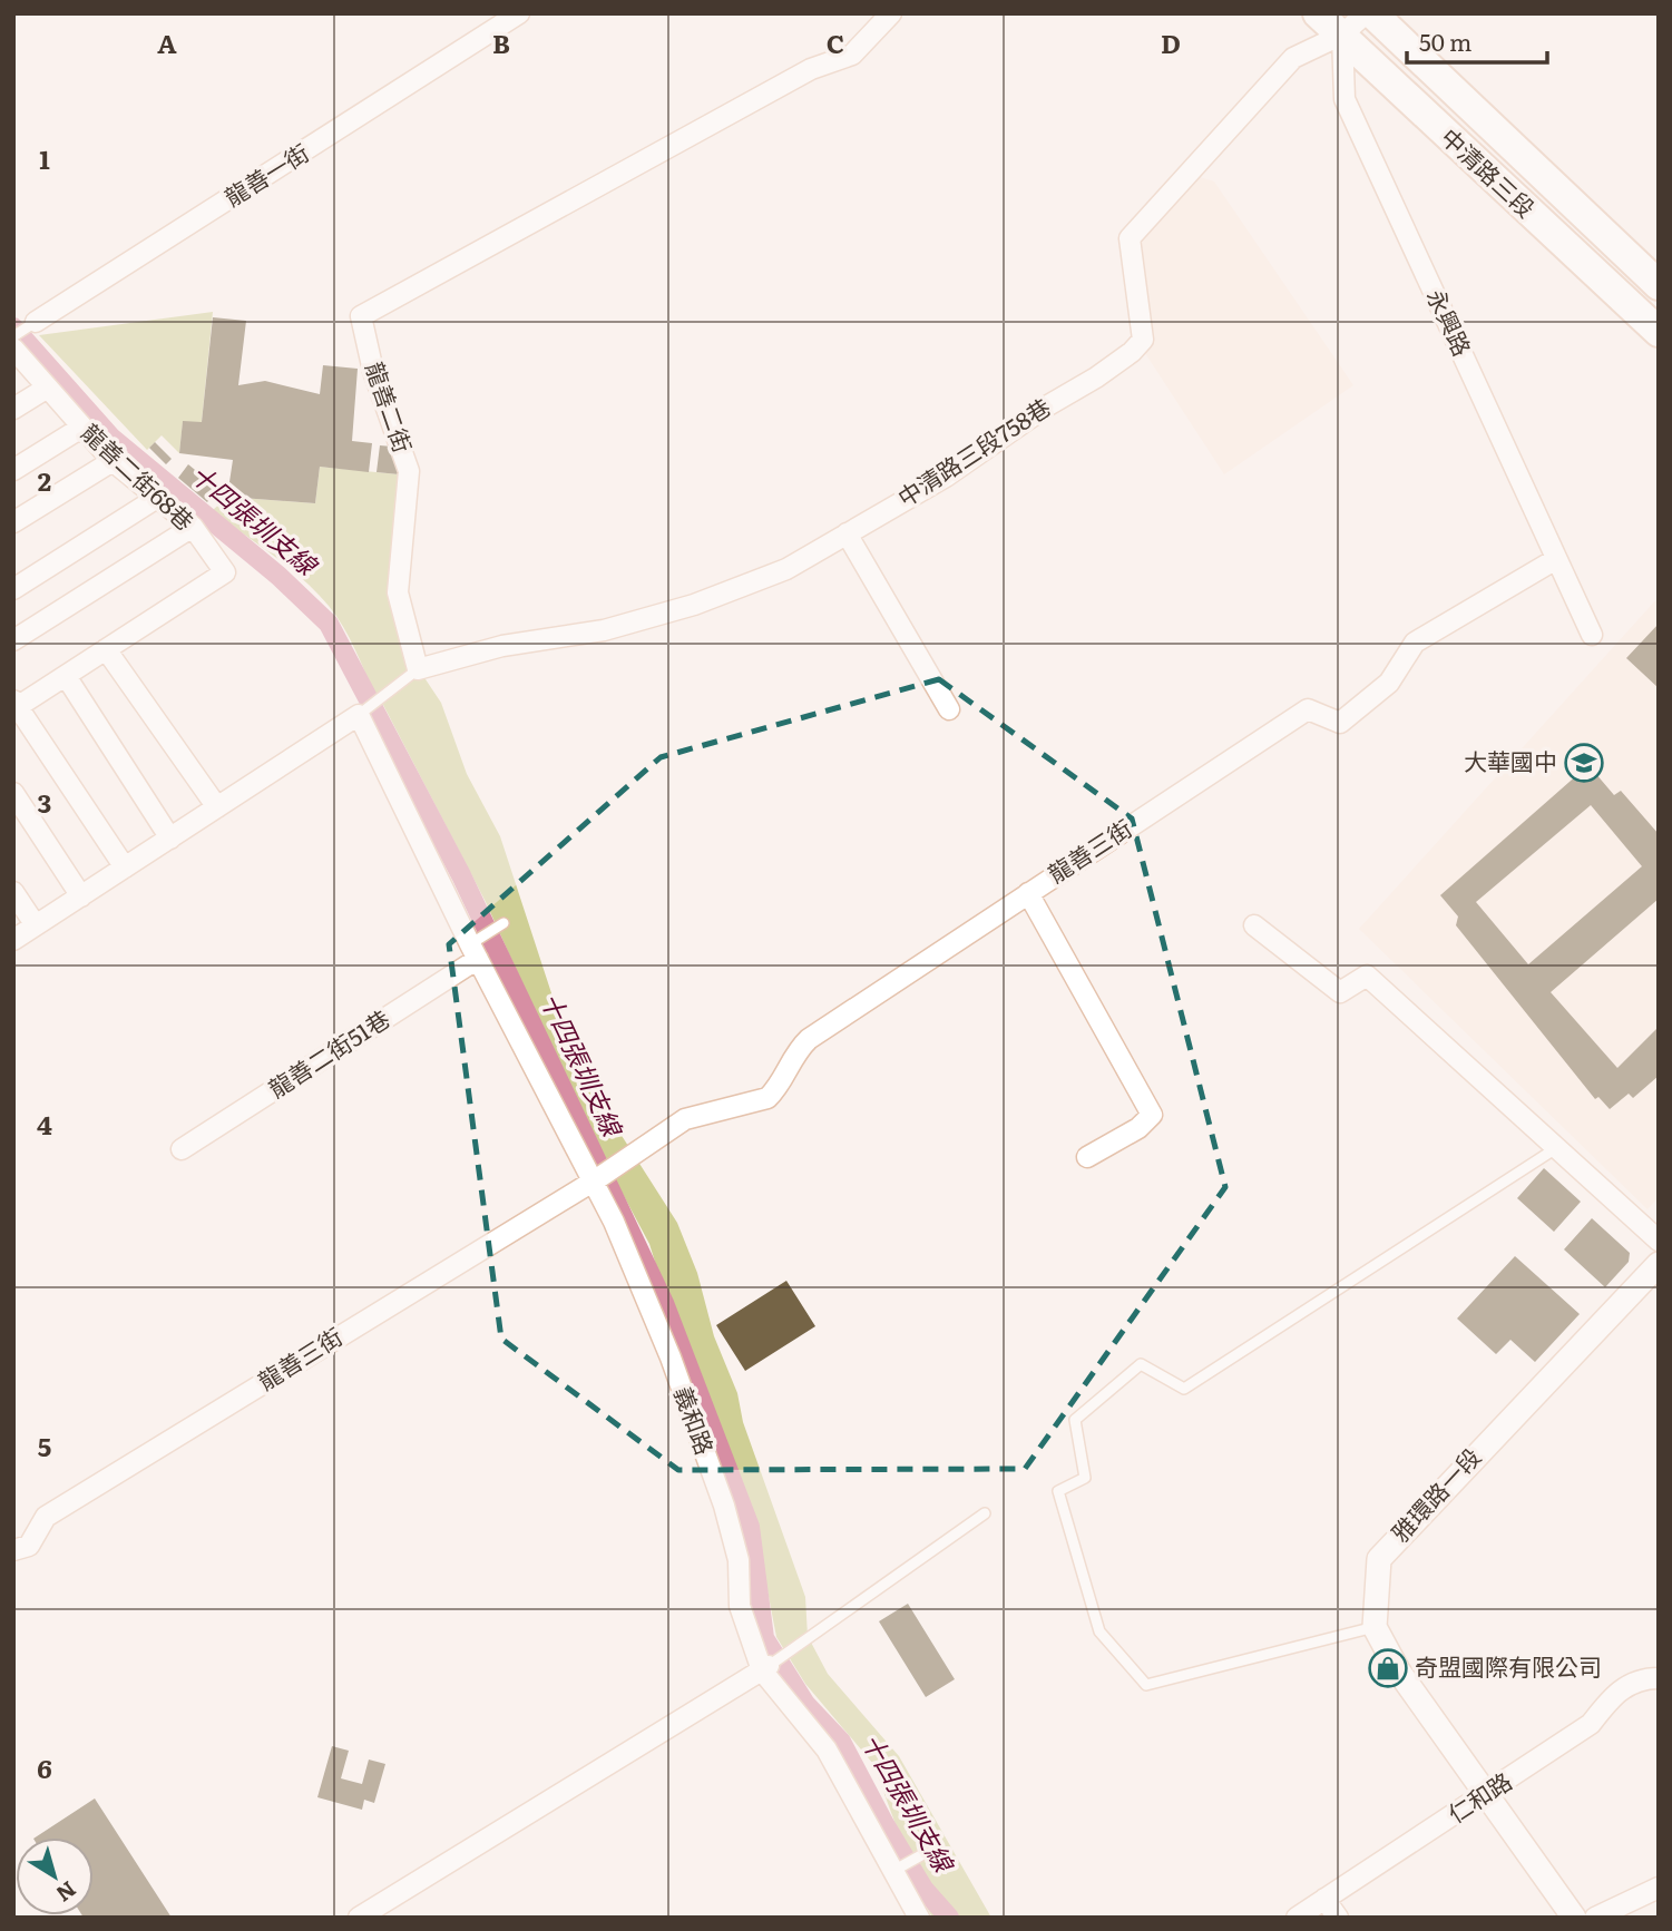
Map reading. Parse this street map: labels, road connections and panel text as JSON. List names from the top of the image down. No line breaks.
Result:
{"streets":{"main road":["中清路三段"],"street":["龍善一街","永興路","龍善二街","中清路三段758巷","龍善二街68巷","龍善三街","龍善二街51巷","義和路","雅環路一段","仁和路"]},"crossings":[["中清路三段","永興路"],["中清路三段","中清路三段758巷"],["永興路","中清路三段758巷"],["永興路","龍善三街"],["龍善二街","中清路三段758巷"],["龍善三街","義和路"]],"water":["十四張圳支線"],"places":{"school or university":["大華國中"],"shop":["奇盟國際有限公司"]},"scale_bar":"50 m","north":"bottom right","grid":{"columns":["A","B","C","D"],"rows":["1","2","3","4","5","6"]}}
